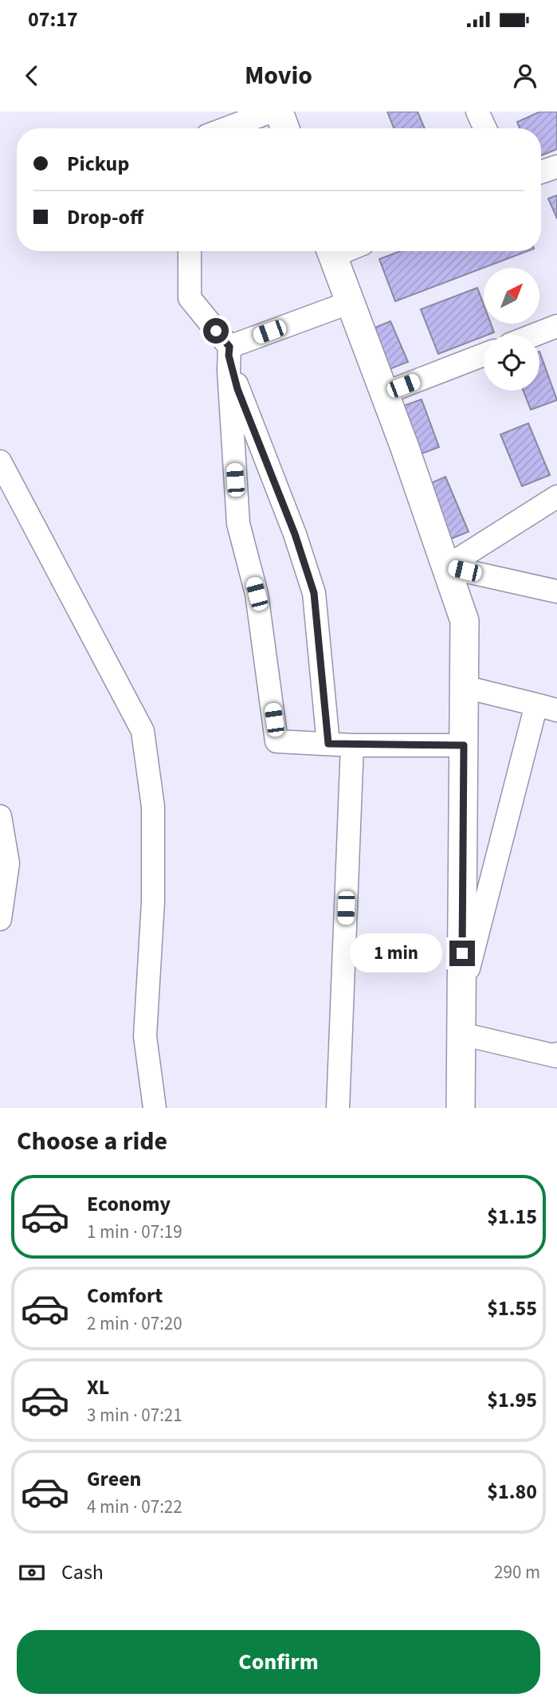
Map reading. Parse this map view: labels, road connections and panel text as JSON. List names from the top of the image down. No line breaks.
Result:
{"north":"top right","page":{"status":"07:17","header":"Movio","banner":["Pickup","Drop-off"],"bubble":"1 min","heading":"Choose a ride","list":[{"name":"Economy","note":"1 min · 07:19","value":"$1.15"},{"name":"Comfort","note":"2 min · 07:20","value":"$1.55"},{"name":"XL","note":"3 min · 07:21","value":"$1.95"},{"name":"Green","note":"4 min · 07:22","value":"$1.80"}],"pay":["Cash","290 m"],"buttons":"Confirm"}}
